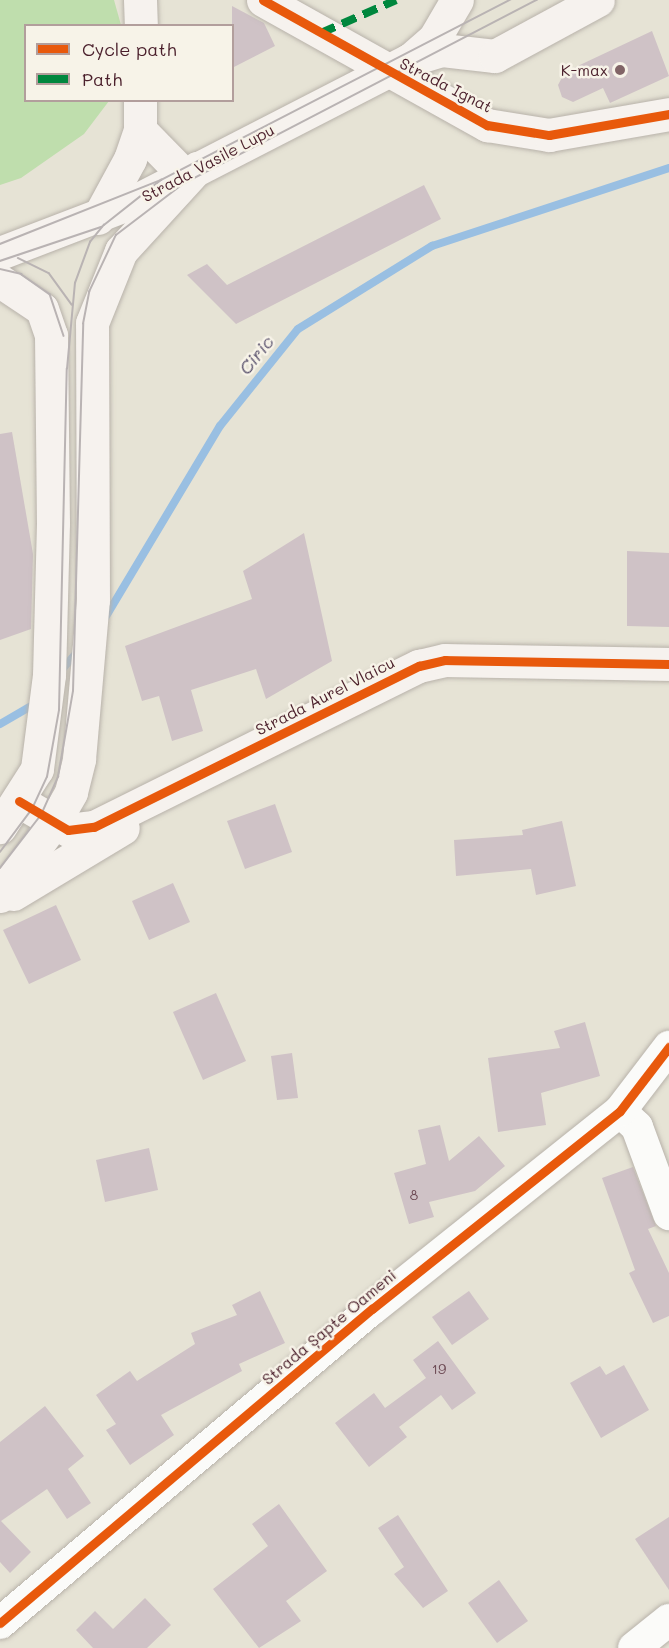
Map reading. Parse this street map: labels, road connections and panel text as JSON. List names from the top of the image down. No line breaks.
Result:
{"streets":{"main road":["Strada Ignat","Strada Vasile Lupu","Strada Aurel Vlaicu"],"street":["Strada Șapte Oameni"]},"crossings":[["Strada Ignat","Strada Vasile Lupu"]],"water":["Ciric"],"places":["K-max"],"house_numbers":["8","19"],"legend":["Cycle path","Path"]}
